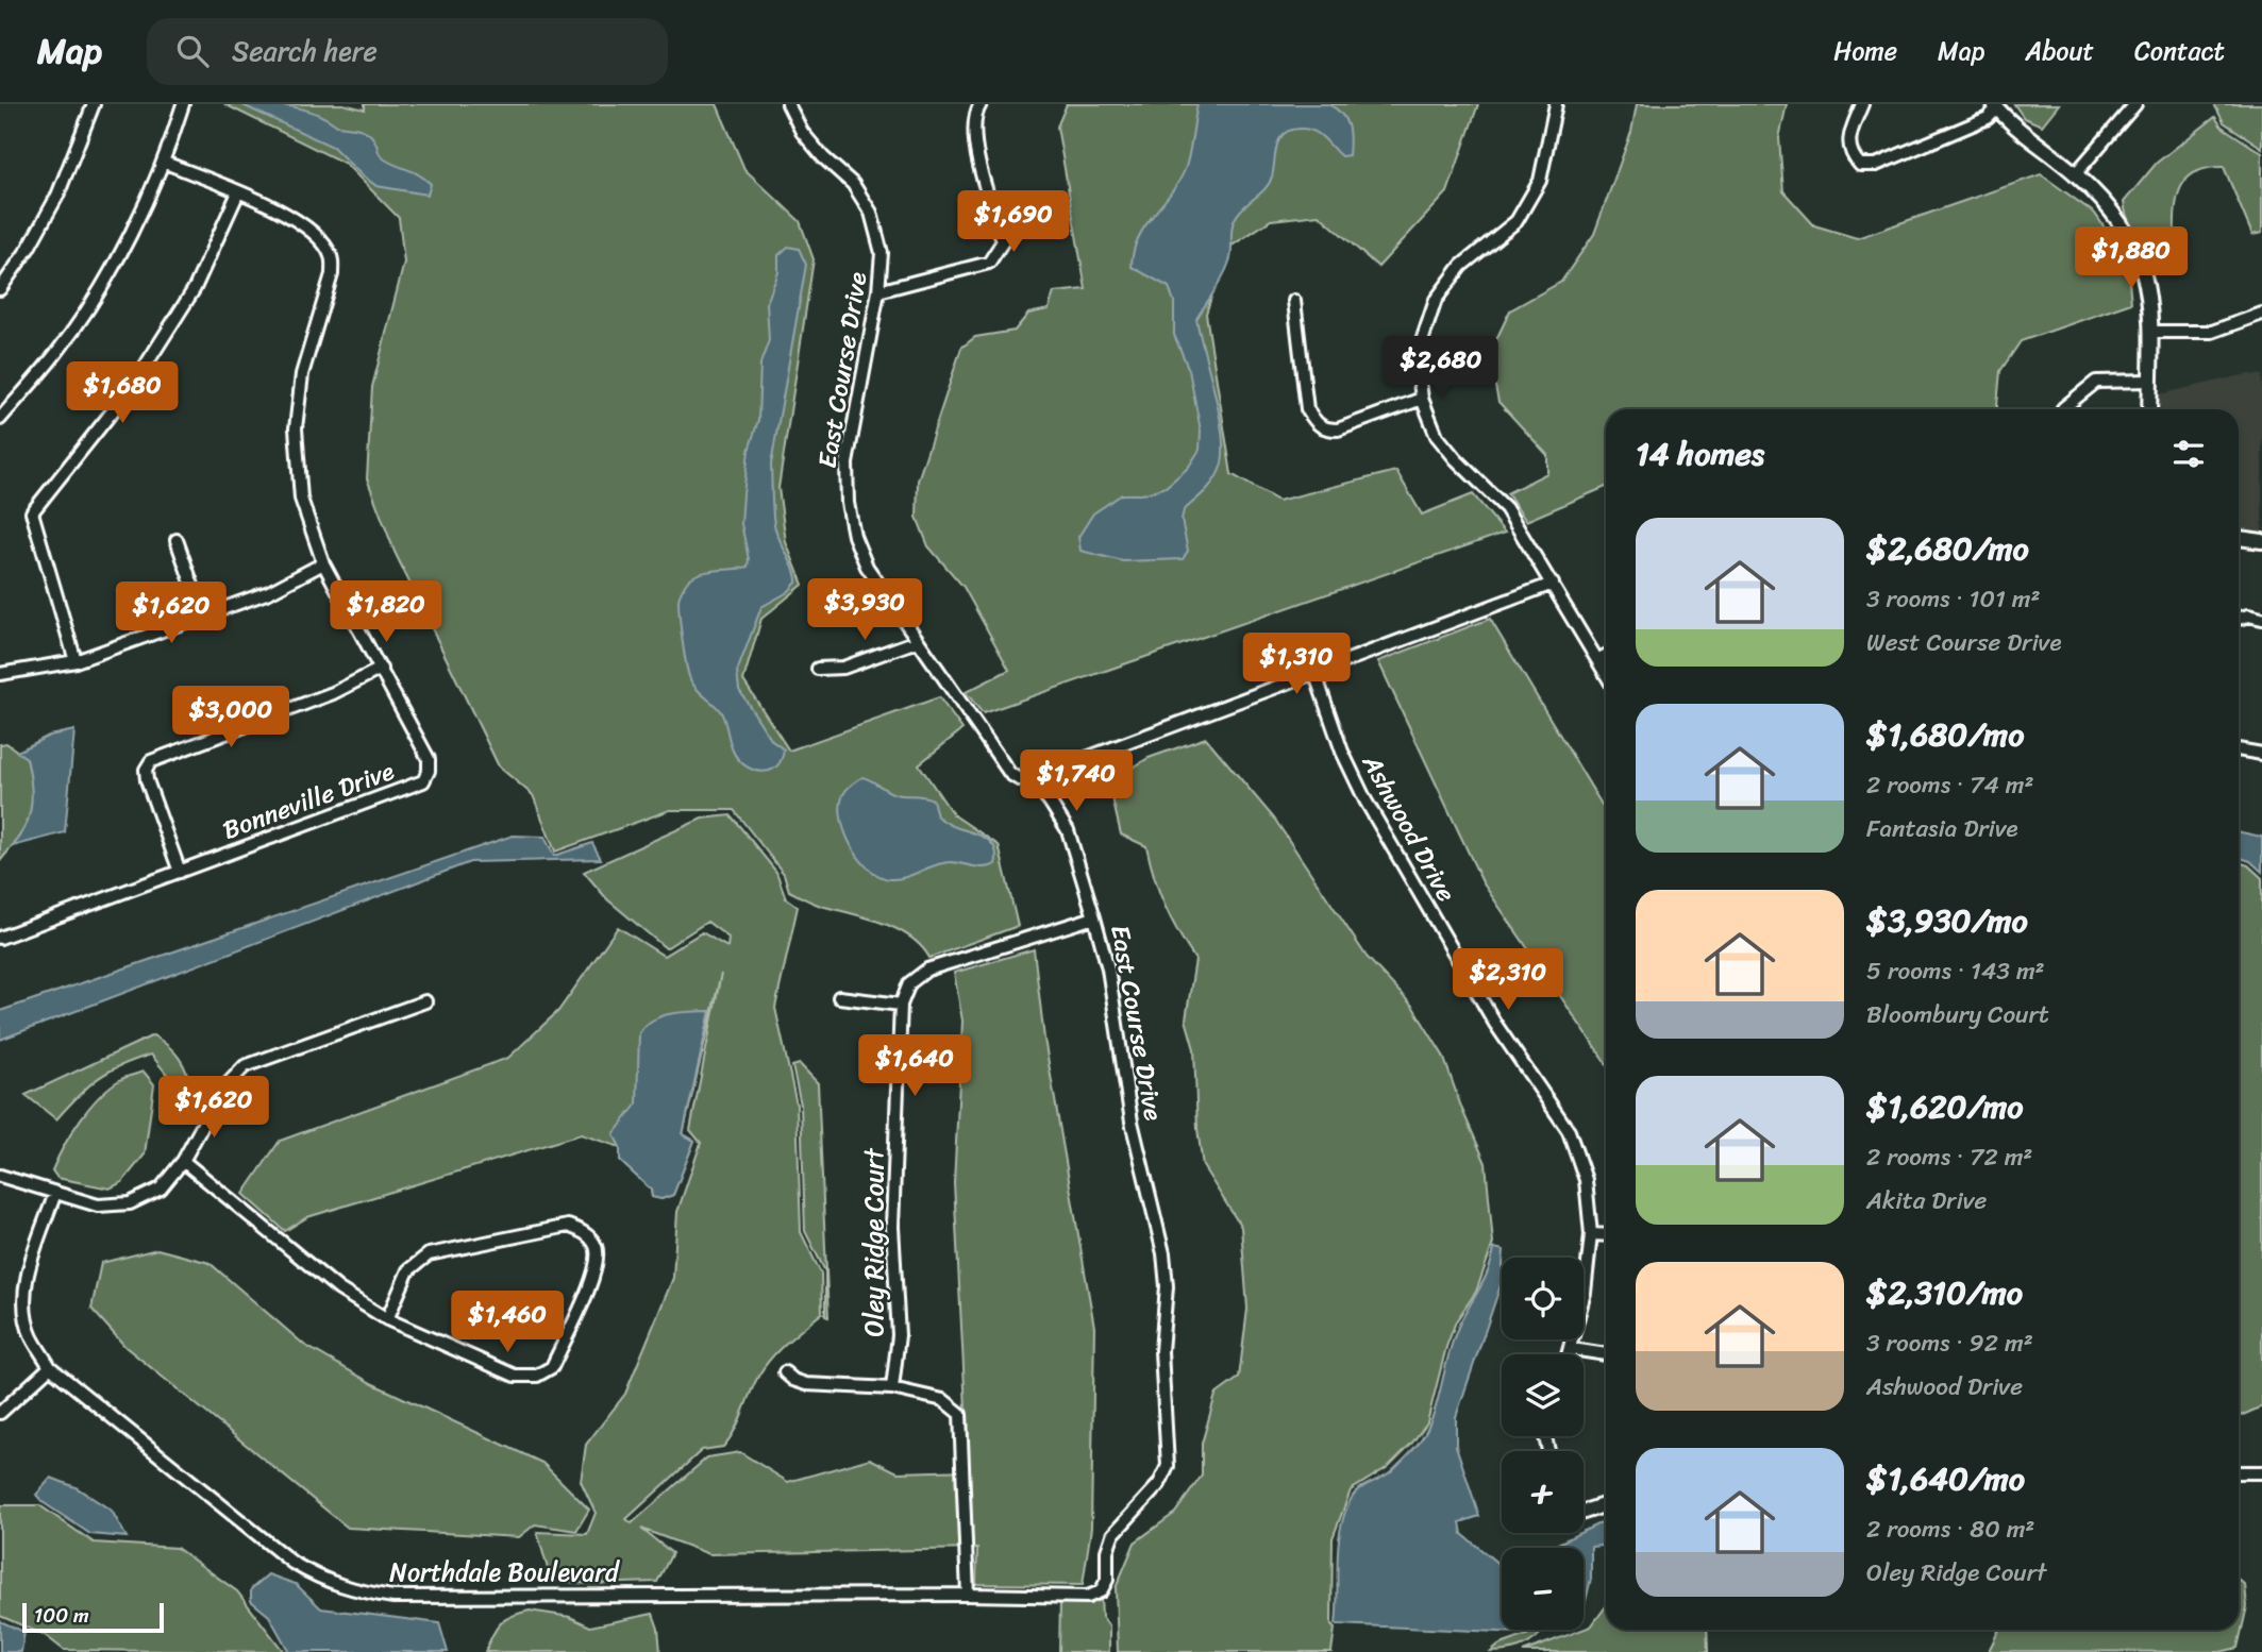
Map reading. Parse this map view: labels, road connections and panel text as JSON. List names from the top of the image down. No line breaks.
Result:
{"streets":{"street":["East Course Drive","Bonneville Drive","Ashwood Drive","Oley Ridge Court","Northdale Boulevard"]},"crossings":[["East Course Drive","Northdale Boulevard"]],"scale_bar":"100 m","page":{"header":"Map","search":"Search here","nav":["Home","Map","About","Contact"],"price":["$1,690","$1,880","$2,680","$1,680","$3,930","$1,820","$1,620","$1,310","$3,000","$1,740","$2,310","$1,640","$1,620","$1,460"],"heading":"14 homes","list":[{"name":"$2,680/mo","note":"3 rooms · 101 m² · West Course Drive"},{"name":"$1,680/mo","note":"2 rooms · 74 m² · Fantasia Drive"},{"name":"$3,930/mo","note":"5 rooms · 143 m² · Bloombury Court"},{"name":"$1,620/mo","note":"2 rooms · 72 m² · Akita Drive"},{"name":"$2,310/mo","note":"3 rooms · 92 m² · Ashwood Drive"},{"name":"$1,640/mo","note":"2 rooms · 80 m² · Oley Ridge Court"}],"map_buttons":["+","−"],"scale":"100 m"}}
